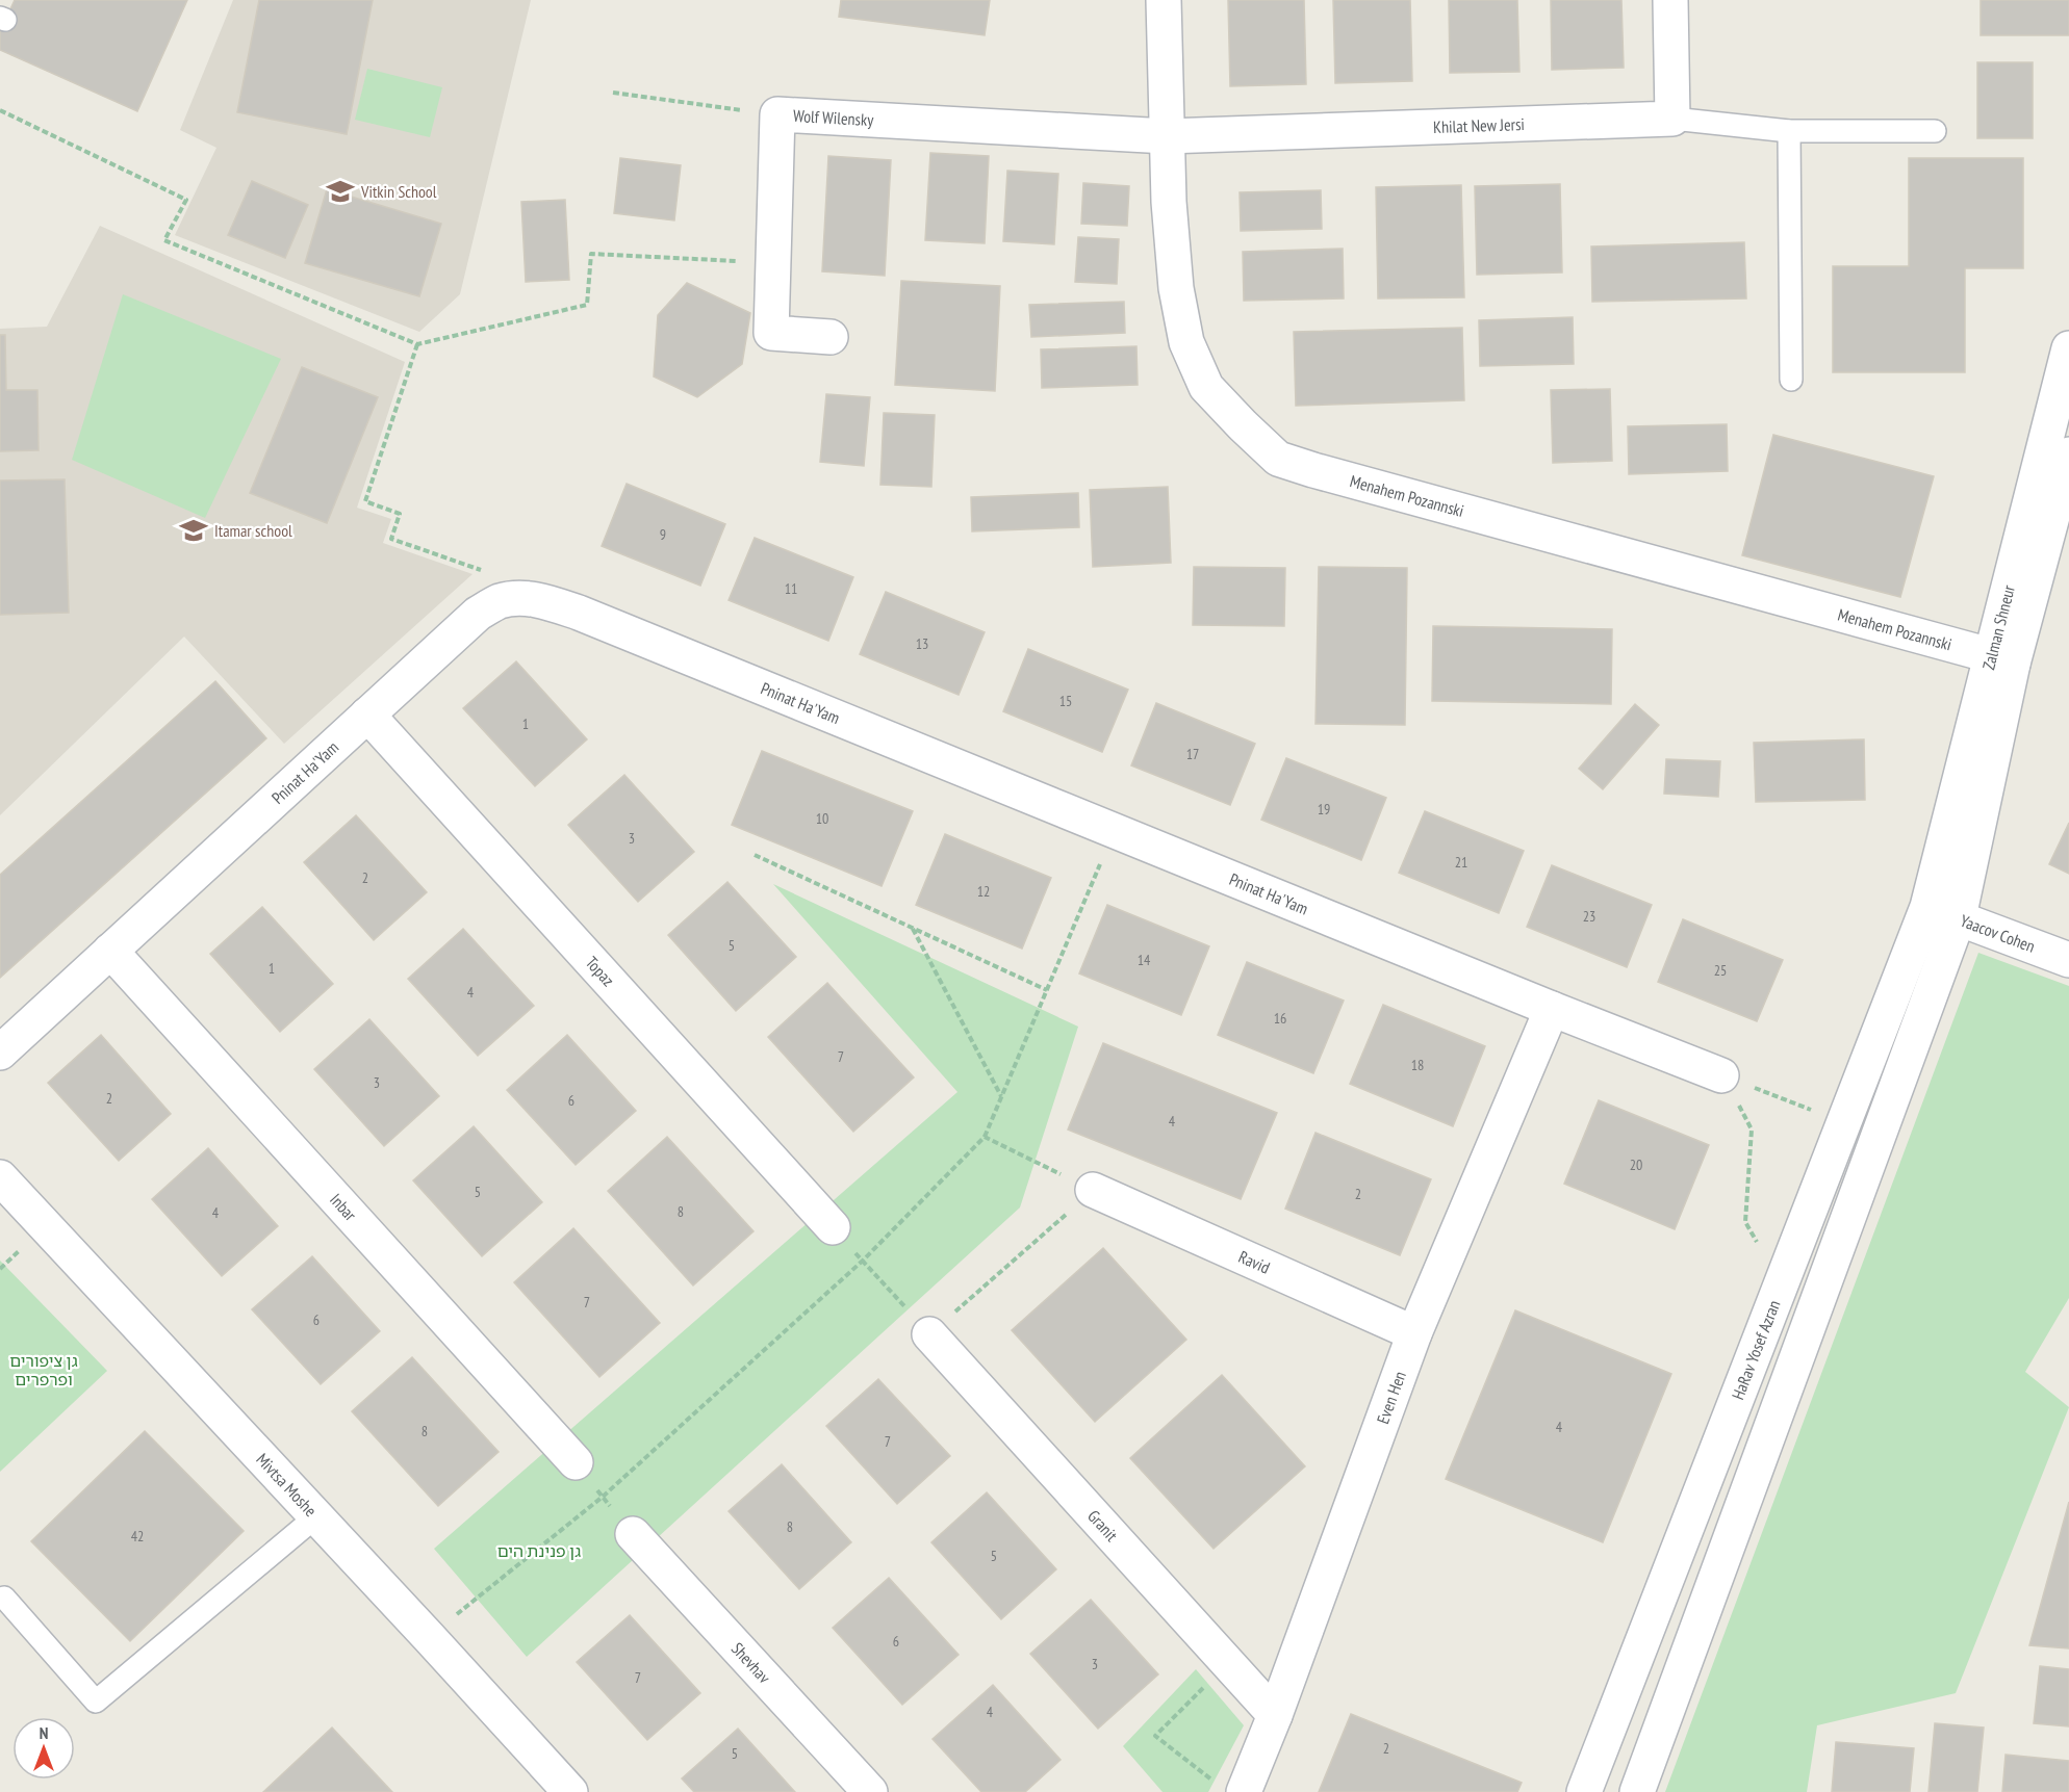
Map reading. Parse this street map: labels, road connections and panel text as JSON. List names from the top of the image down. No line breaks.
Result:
{"streets":{"street":["Wolf Wilensky","Khilat New Jersi","Menahem Pozannski","Zalman Shneur","Pninat Ha'Yam","Yaacov Cohen","Topaz","Inbar","Ravid","HaRav Yosef Azran","Even Hen","Mivtsa Moshe","Granit","Shevhav"]},"crossings":[["Wolf Wilensky","Khilat New Jersi"],["Wolf Wilensky","Menahem Pozannski"],["Khilat New Jersi","Menahem Pozannski"],["Menahem Pozannski","Zalman Shneur"],["Zalman Shneur","Yaacov Cohen"],["Zalman Shneur","HaRav Yosef Azran"],["Pninat Ha'Yam","Topaz"],["Pninat Ha'Yam","Inbar"],["Pninat Ha'Yam","Even Hen"],["Yaacov Cohen","HaRav Yosef Azran"],["Ravid","Even Hen"],["Even Hen","Granit"]],"parks":["גן ציפורים ופרפרים","גן פנינת הים"],"places":{"school or university":["Vitkin School","Itamar school"]},"house_numbers":["9","11","13","15","1","17","19","10","3","21","2","12","23","5","14","1","25","4","16","7","18","3","2","6","4","20","5","2","8","4","7","6","4","8","7","8","42","5","6","3","7","4","2","5"],"north":"top"}
